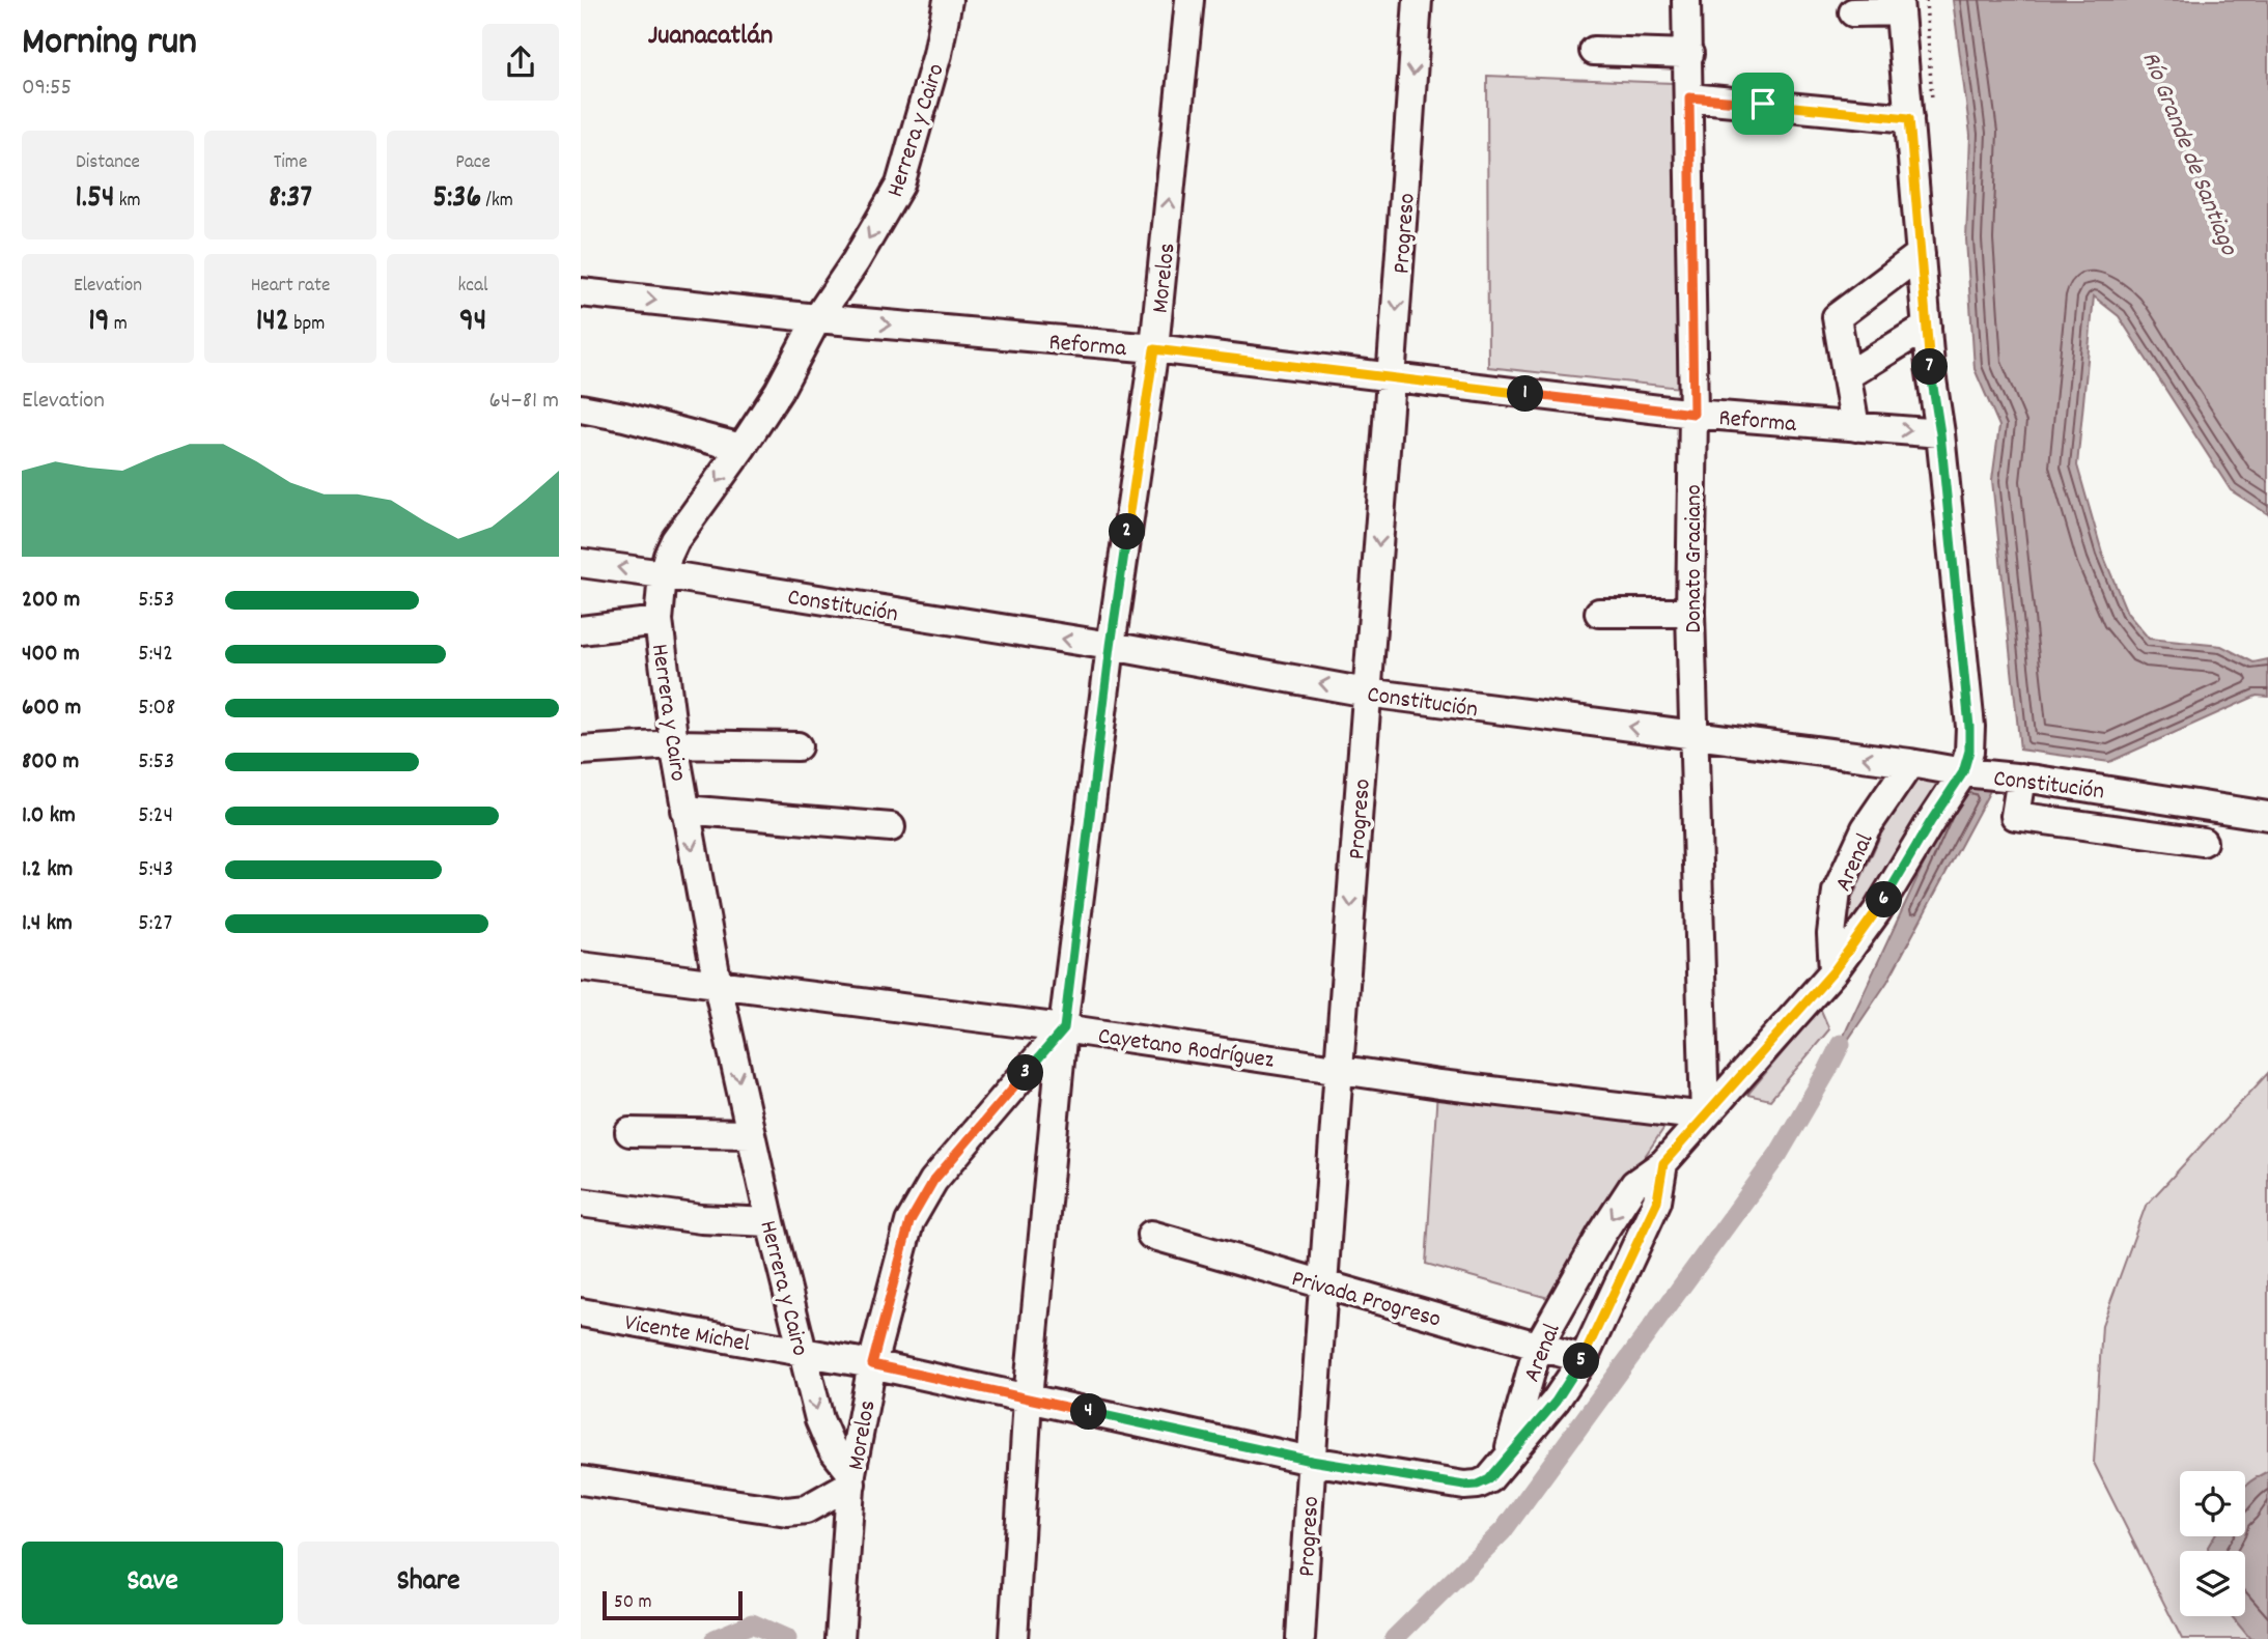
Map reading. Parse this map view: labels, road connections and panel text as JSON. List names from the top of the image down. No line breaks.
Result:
{"streets":{"street":["Herrera y Cairo","Progreso","Morelos","Reforma","Donato Graciano","Constitución","Arenal","Cayetano Rodríguez","Privada Progreso","Vicente Michel"]},"crossings":[["Herrera y Cairo","Morelos"],["Herrera y Cairo","Reforma"],["Herrera y Cairo","Constitución"],["Herrera y Cairo","Cayetano Rodríguez"],["Herrera y Cairo","Vicente Michel"],["Progreso","Reforma"],["Progreso","Constitución"],["Progreso","Cayetano Rodríguez"],["Progreso","Privada Progreso"],["Progreso","Vicente Michel"],["Morelos","Reforma"],["Morelos","Constitución"],["Morelos","Cayetano Rodríguez"],["Morelos","Vicente Michel"],["Reforma","Donato Graciano"],["Reforma","Arenal"],["Donato Graciano","Constitución"],["Donato Graciano","Arenal"],["Donato Graciano","Cayetano Rodríguez"],["Constitución","Arenal"],["Arenal","Cayetano Rodríguez"],["Arenal","Privada Progreso"],["Arenal","Vicente Michel"]],"one_way":["Herrera y Cairo","Progreso","Reforma"],"districts":["Juanacatlán"],"water":["Río Grande de Santiago"],"scale_bar":"50 m","page":{"heading":["Morning run","09:55"],"stats":[["Distance","1.54 km"],["Time","8:37"],["Pace","5:36 /km"],["Elevation","19 m"],["Heart rate","142 bpm"],["kcal","94"]],"pins":["7","1","2","6","3","5","4"],"chart":["Elevation","64–81 m"],"list":[{"name":"200 m","note":"5:53"},{"name":"400 m","note":"5:42"},{"name":"600 m","note":"5:08"},{"name":"800 m","note":"5:53"},{"name":"1.0 km","note":"5:24"},{"name":"1.2 km","note":"5:43"},{"name":"1.4 km","note":"5:27"}],"buttons":["Save","Share"],"scale":"50 m"}}
